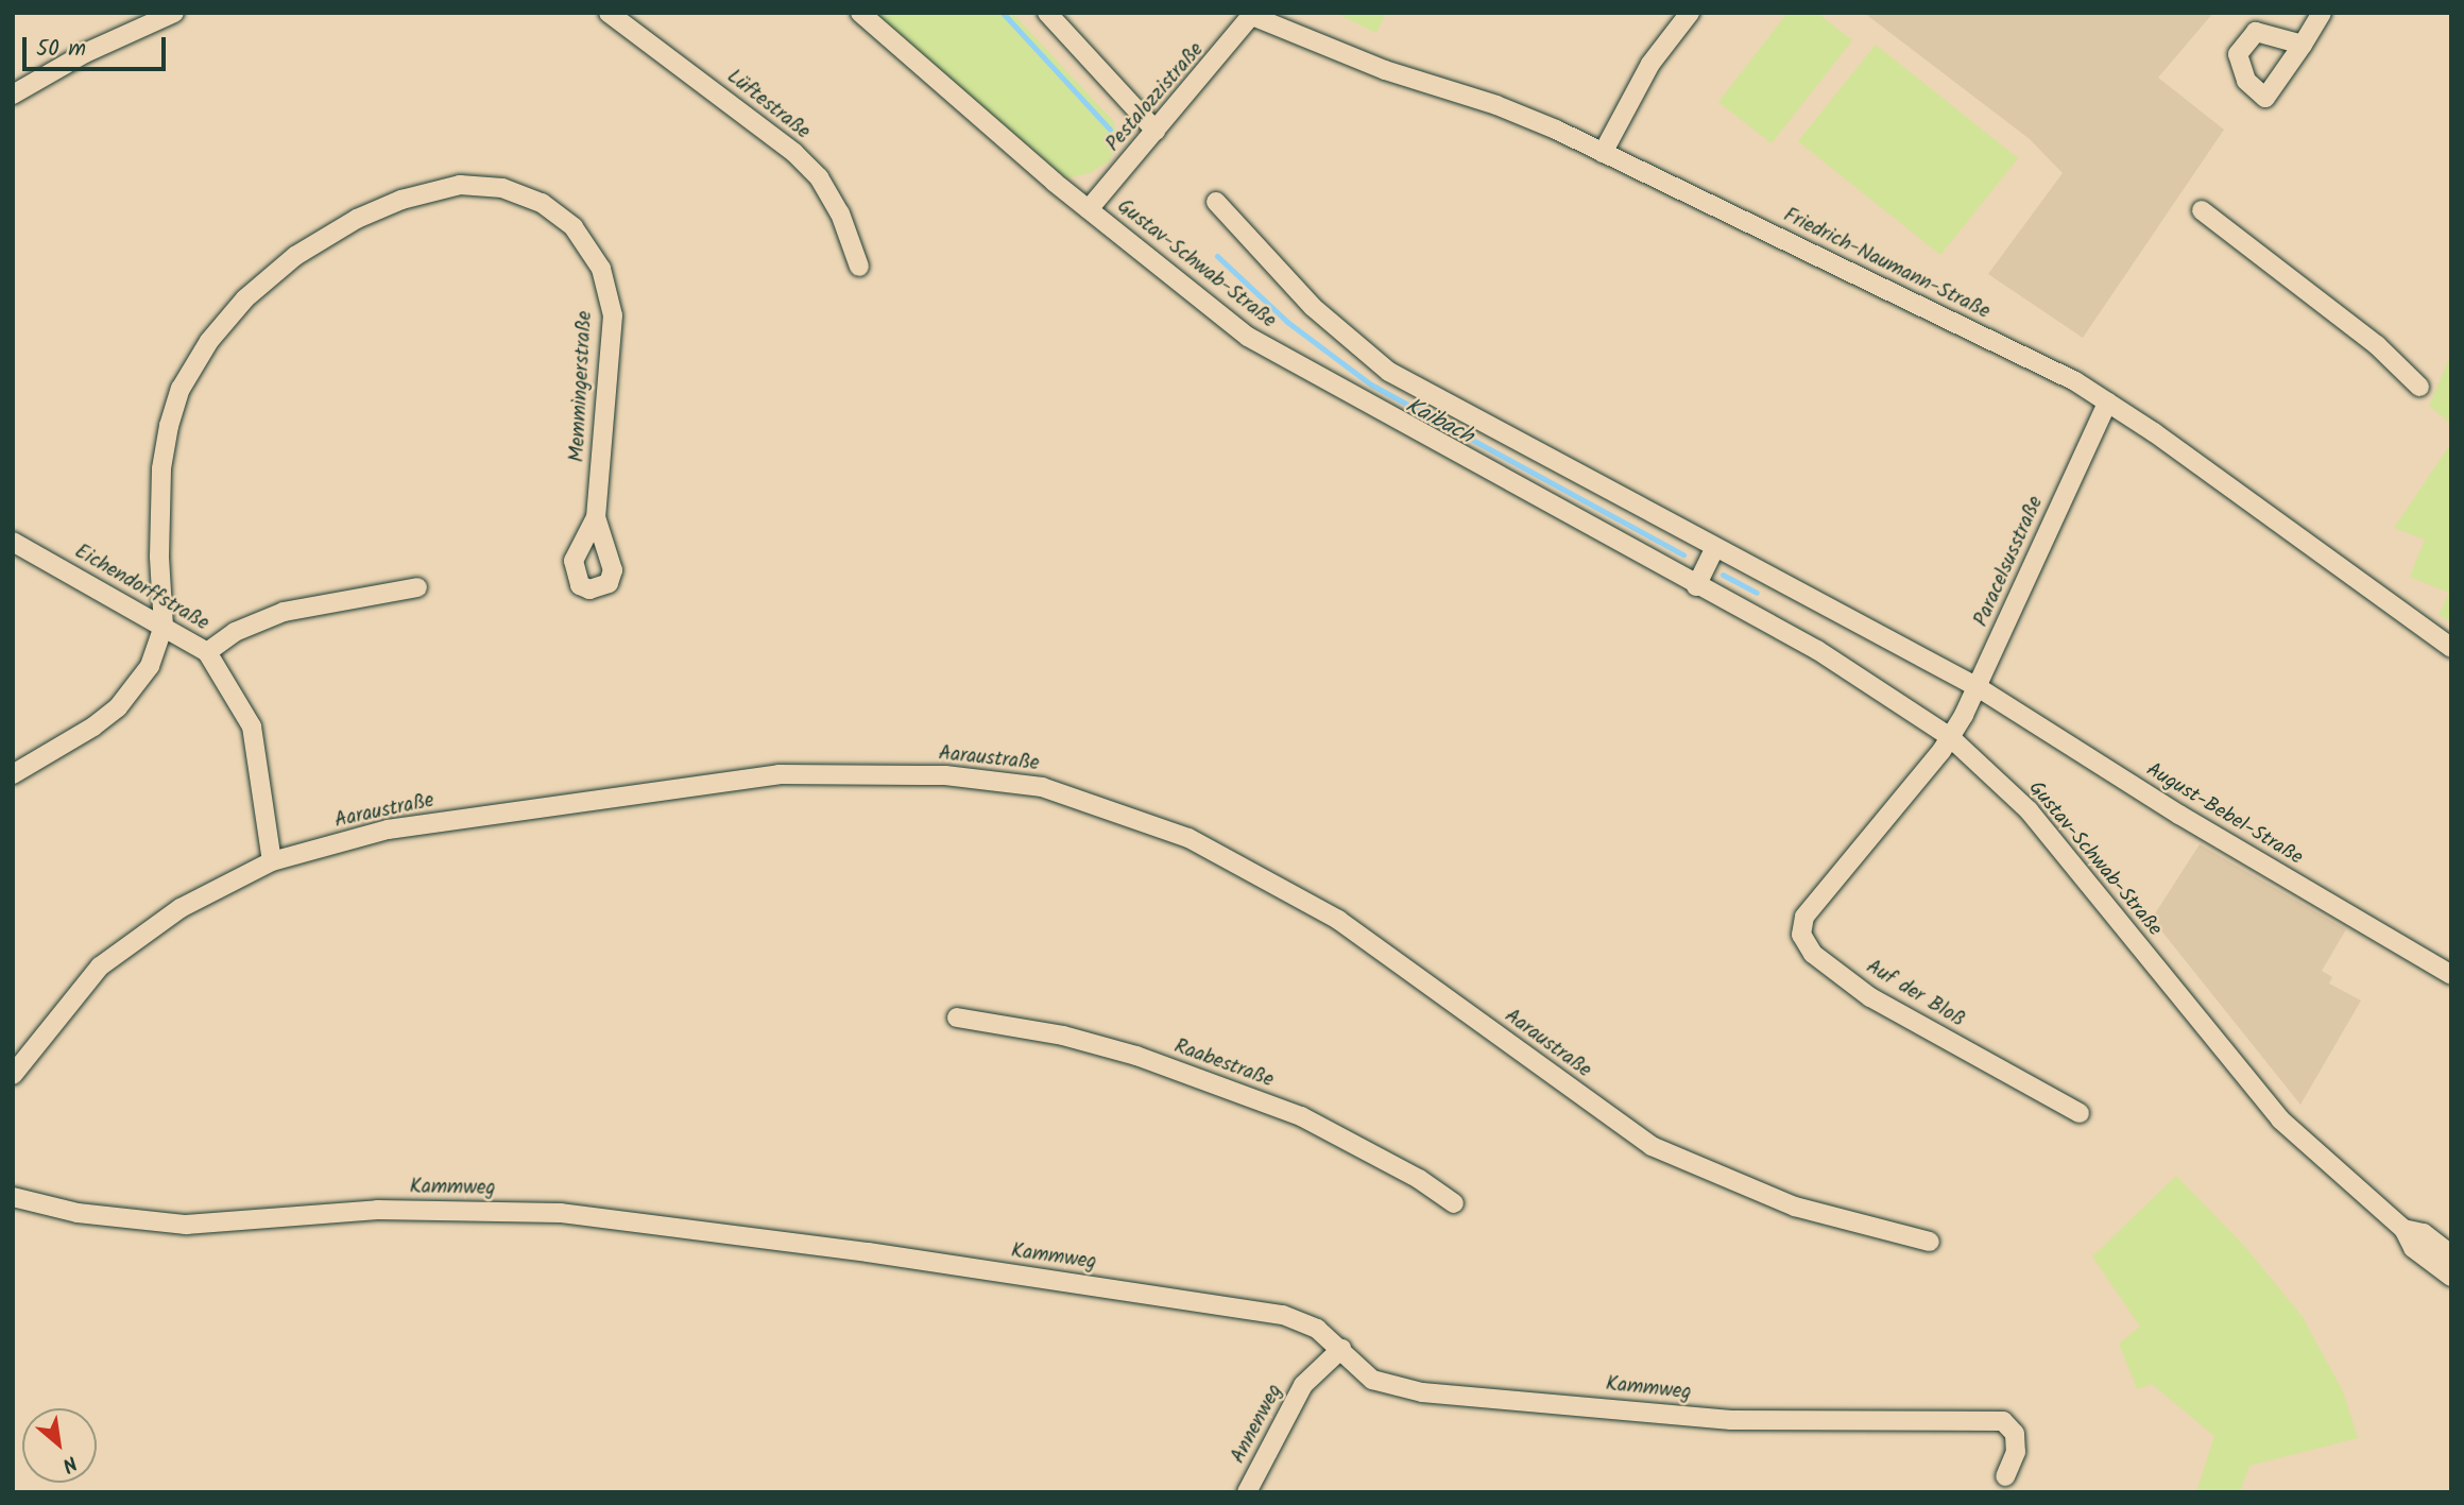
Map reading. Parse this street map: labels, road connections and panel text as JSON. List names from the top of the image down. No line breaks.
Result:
{"streets":{"street":["Pestalozzistraße","Lüftestraße","Gustav-Schwab-Straße","Friedrich-Naumann-Straße","Memmingerstraße","Paracelsusstraße","Eichendorffstraße","Aaraustraße","August-Bebel-Straße","Auf der Bloß","Raabestraße","Kammweg","Annenweg"]},"crossings":[["Pestalozzistraße","Gustav-Schwab-Straße"],["Pestalozzistraße","Friedrich-Naumann-Straße"],["Gustav-Schwab-Straße","Paracelsusstraße"],["Gustav-Schwab-Straße","August-Bebel-Straße"],["Gustav-Schwab-Straße","Auf der Bloß"],["Friedrich-Naumann-Straße","Paracelsusstraße"],["Memmingerstraße","Eichendorffstraße"],["Paracelsusstraße","August-Bebel-Straße"],["Paracelsusstraße","Auf der Bloß"],["Eichendorffstraße","Aaraustraße"],["Kammweg","Annenweg"]],"water":["Kaibach"],"scale_bar":"50 m","north":"bottom right"}
